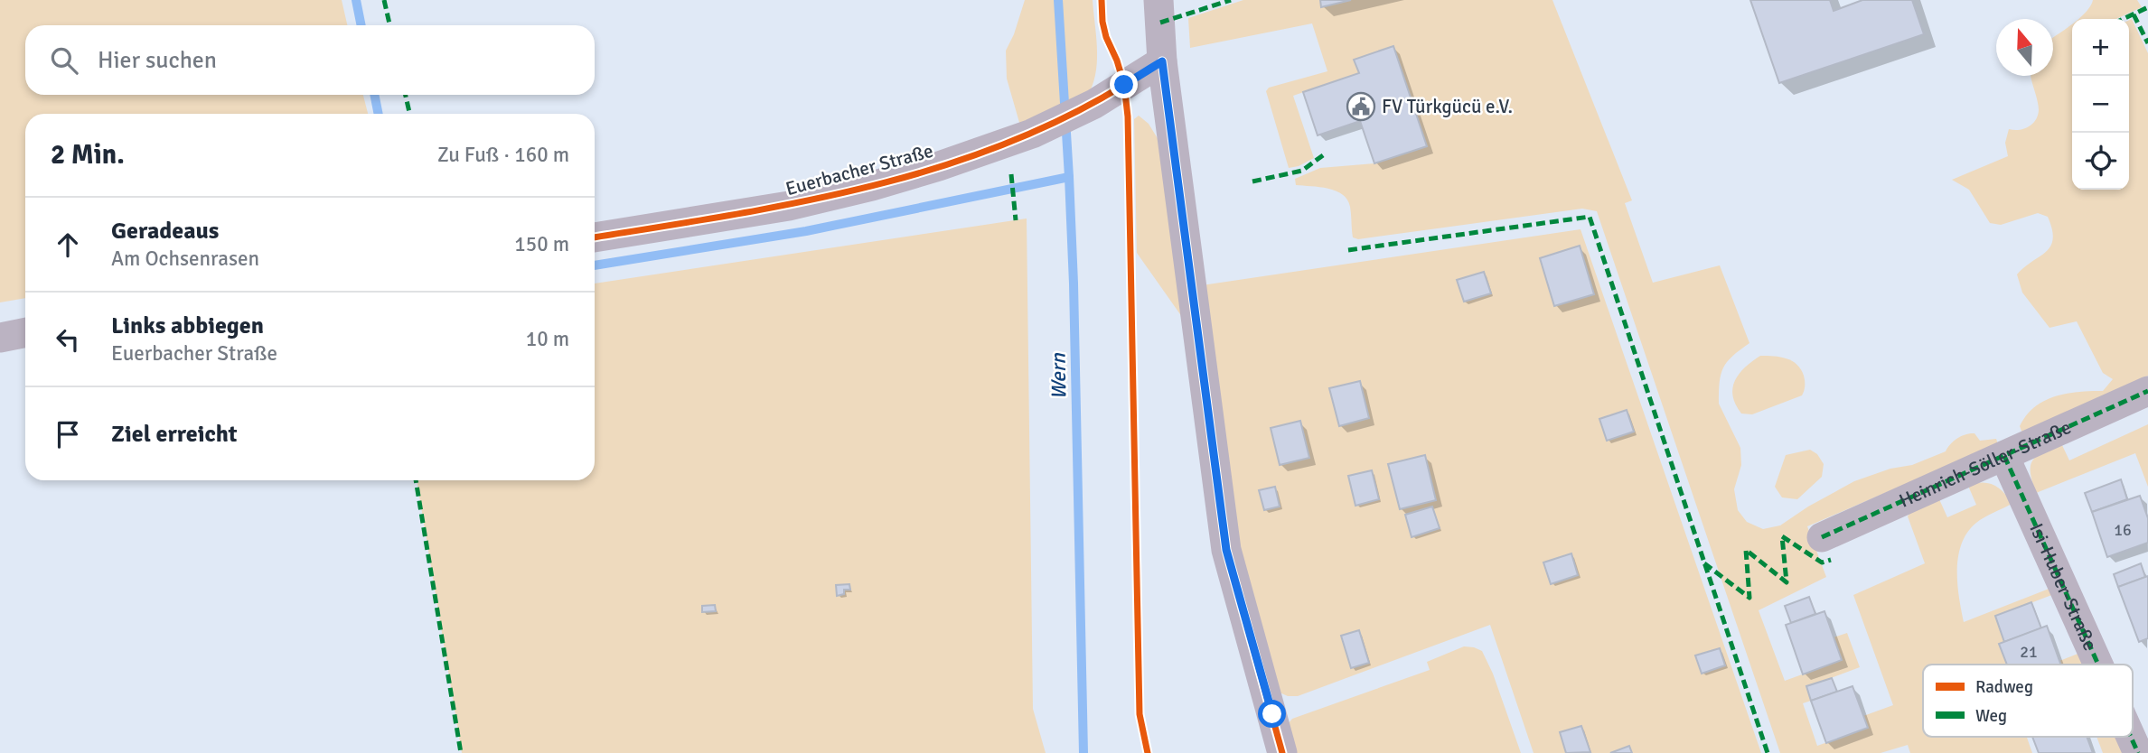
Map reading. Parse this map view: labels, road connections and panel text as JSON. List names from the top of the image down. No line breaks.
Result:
{"streets":{"street":["Euerbacher Straße","Heinrich-Söller-Straße","Isi-Huber-Straße"]},"crossings":[["Heinrich-Söller-Straße","Isi-Huber-Straße"]],"water":["Wern"],"places":{"public building":["FV Türkgücü e.V."]},"house_numbers":["16","21"],"legend":["Radweg","Weg"],"north":"top","page":{"map_buttons":["+","−"],"search":"Hier suchen","heading":["2 Min.","Zu Fuß · 160 m"],"list":[["Geradeaus","Am Ochsenrasen","150 m"],["Links abbiegen","Euerbacher Straße","10 m"],"Ziel erreicht"]}}
